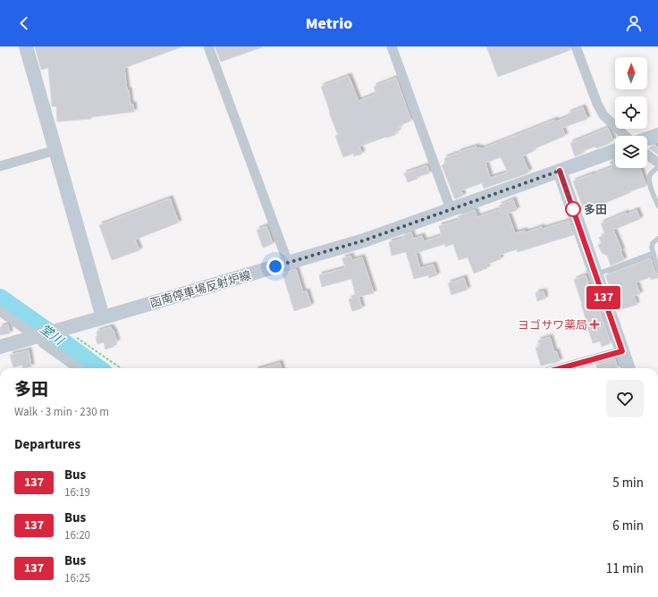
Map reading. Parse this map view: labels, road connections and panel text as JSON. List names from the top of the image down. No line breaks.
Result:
{"streets":{"main road":["函南停車場反射炉線"]},"water":["堂川"],"places":{"other":["多田"],"health":["ヨゴサワ薬局"]},"lines":["bus line 137"],"north":"top","page":{"header":"Metrio","on_map":"137","heading":[["多田","Walk · 3 min · 230 m"],"Departures"],"list":[{"mark":"137","name":"Bus","note":"16:19","value":"5 min"},{"mark":"137","name":"Bus","note":"16:20","value":"6 min"},{"mark":"137","name":"Bus","note":"16:25","value":"11 min"}]}}
